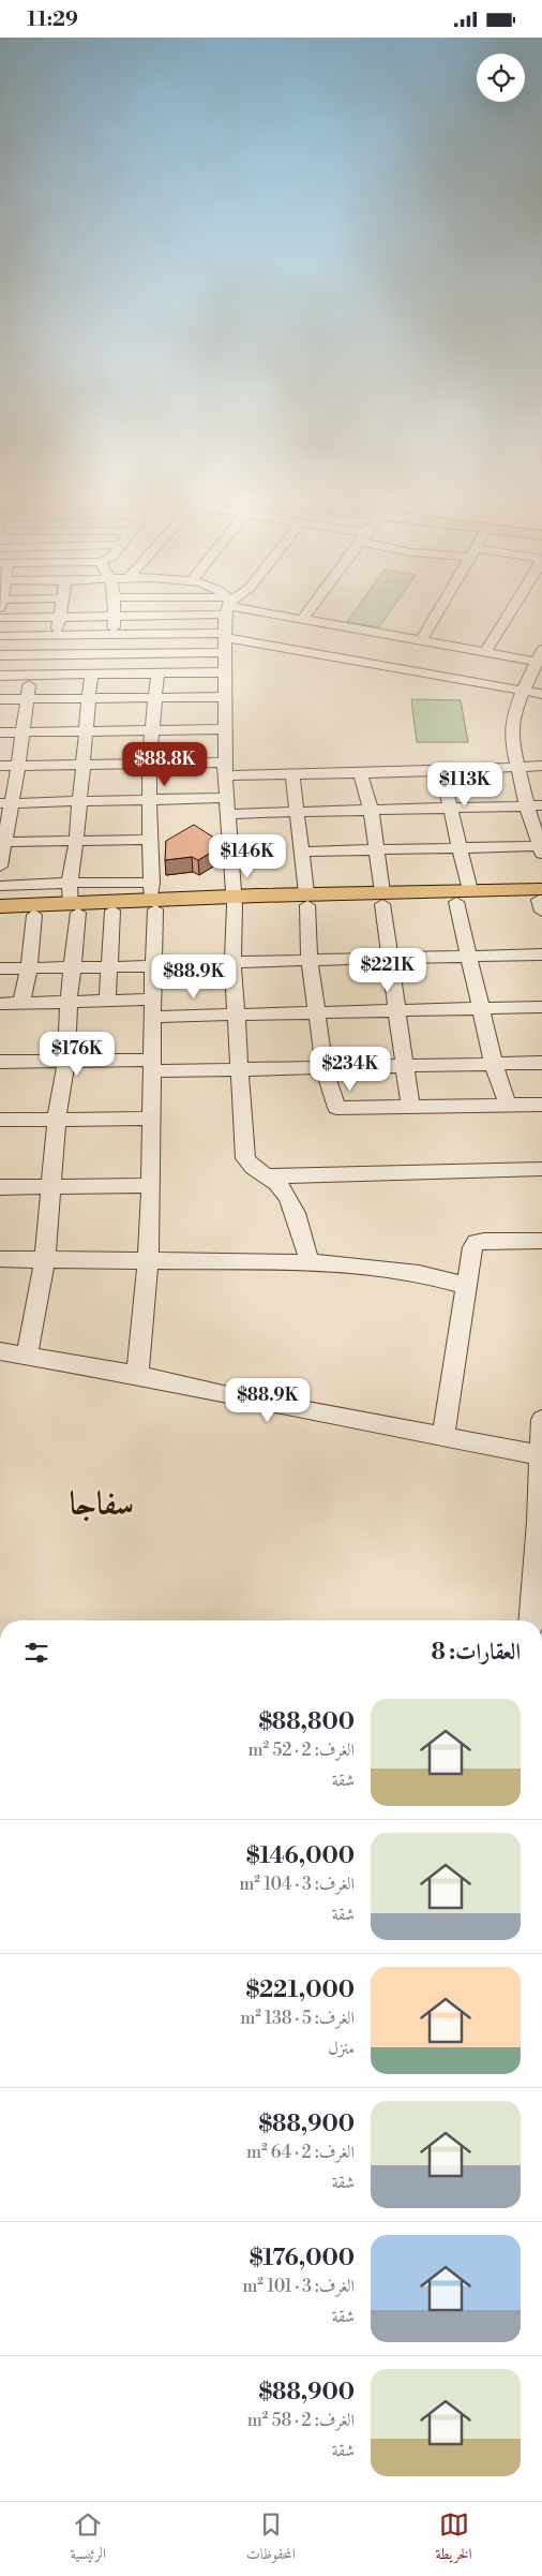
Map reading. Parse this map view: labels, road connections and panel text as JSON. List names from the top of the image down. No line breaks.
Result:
{"districts":["سفاجا"],"page":{"status":"11:29","price":["$88.8K","$113K","$146K","$221K","$88.9K","$176K","$234K","$88.9K"],"heading":"العقارات: 8","list":[{"name":"$88,800","note":"الغرف: 2 · 52 m² · شقة"},{"name":"$146,000","note":"الغرف: 3 · 104 m² · شقة"},{"name":"$221,000","note":"الغرف: 5 · 138 m² · منزل"},{"name":"$88,900","note":"الغرف: 2 · 64 m² · شقة"},{"name":"$176,000","note":"الغرف: 3 · 101 m² · شقة"},{"name":"$88,900","note":"الغرف: 2 · 58 m² · شقة"}],"tabs":["الخريطة","المحفوظات","الرئيسية"]}}
